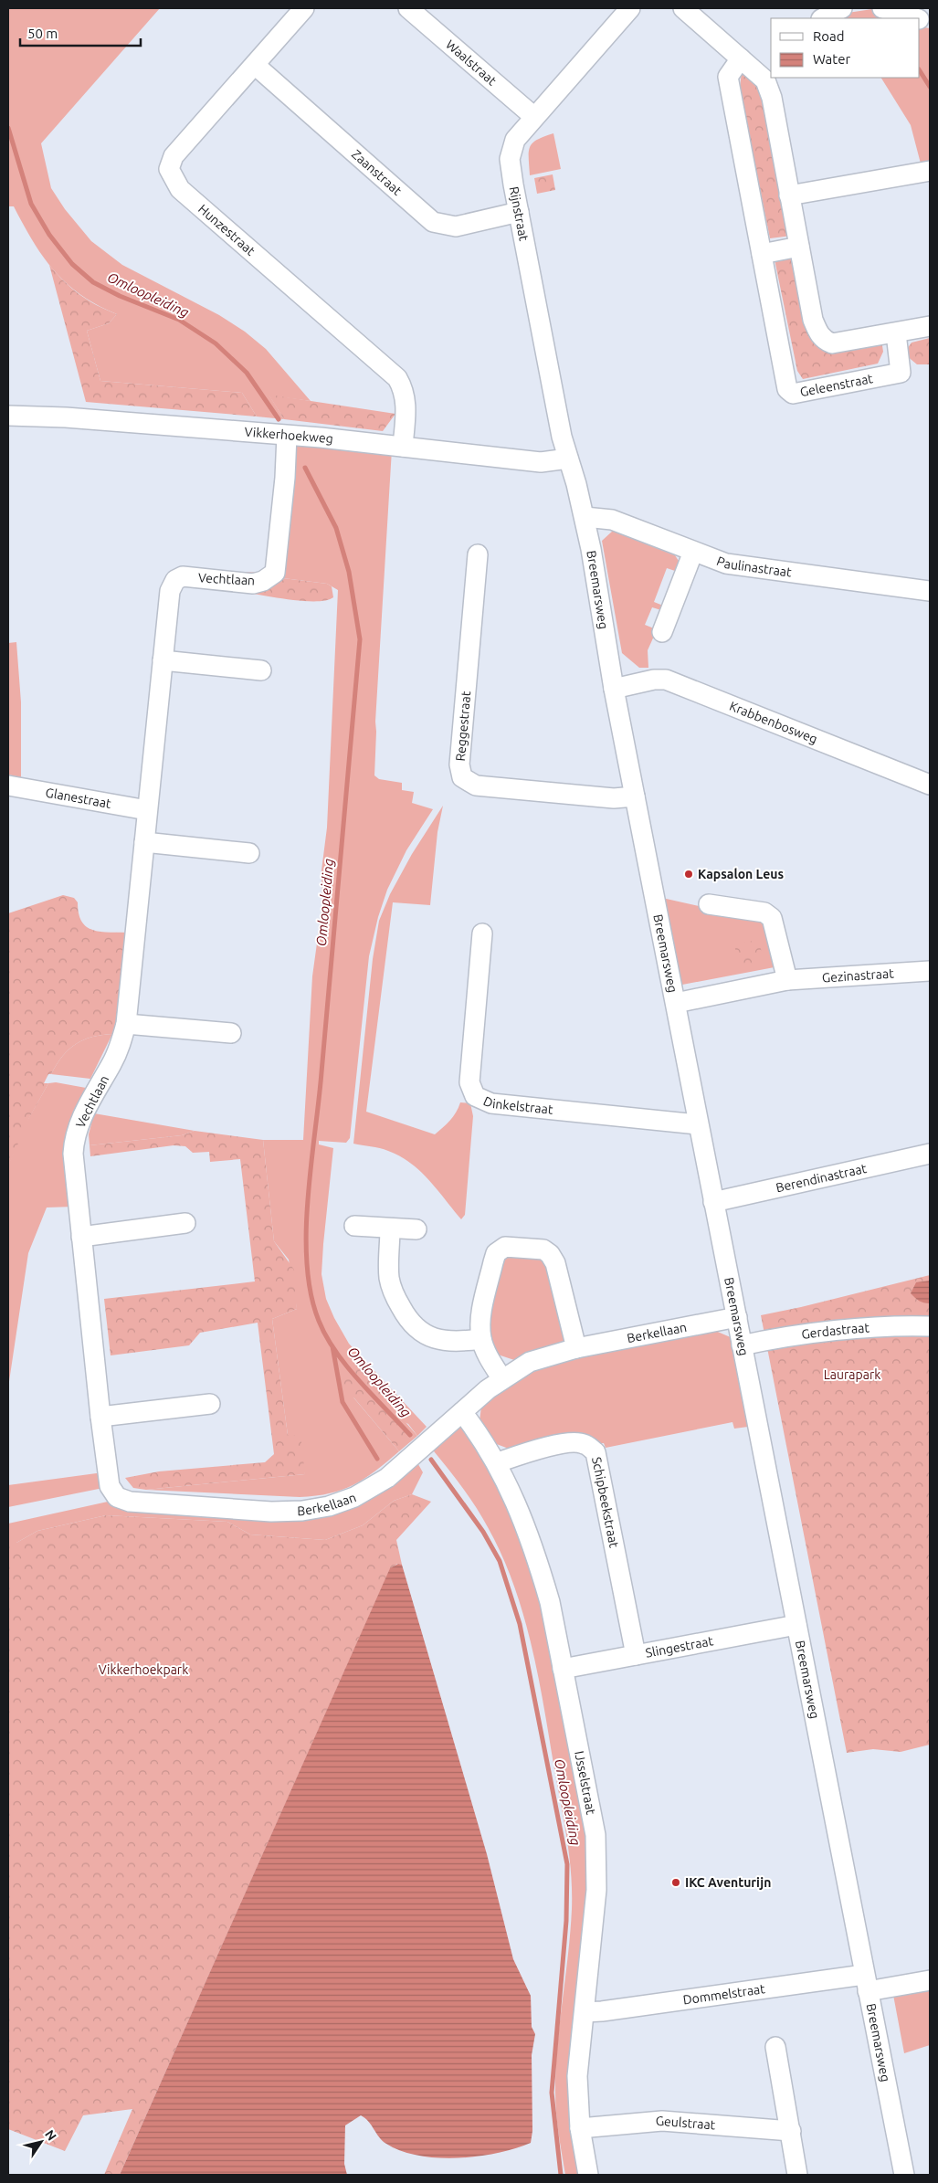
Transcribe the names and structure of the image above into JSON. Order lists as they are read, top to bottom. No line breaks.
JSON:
{"streets":{"street":["Waalstraat","Zaanstraat","Rijnstraat","Hunzestraat","Geleenstraat","Vikkerhoekweg","Paulinastraat","Vechtlaan","Breemarsweg","Krabbenbosweg","Reggestraat","Glanestraat","Gezinastraat","Dinkelstraat","Berendinastraat","Gerdastraat","Berkellaan","Schipbeekstraat","Slingestraat","IJsselstraat","Dommelstraat","Geulstraat"]},"crossings":[["Waalstraat","Rijnstraat"],["Zaanstraat","Rijnstraat"],["Zaanstraat","Hunzestraat"],["Rijnstraat","Vikkerhoekweg"],["Rijnstraat","Breemarsweg"],["Hunzestraat","Vikkerhoekweg"],["Vikkerhoekweg","Vechtlaan"],["Vikkerhoekweg","Breemarsweg"],["Paulinastraat","Breemarsweg"],["Vechtlaan","Glanestraat"],["Vechtlaan","Berkellaan"],["Breemarsweg","Krabbenbosweg"],["Breemarsweg","Reggestraat"],["Breemarsweg","Gezinastraat"],["Breemarsweg","Dinkelstraat"],["Breemarsweg","Berendinastraat"],["Breemarsweg","Gerdastraat"],["Breemarsweg","Berkellaan"],["Breemarsweg","Slingestraat"],["Breemarsweg","Dommelstraat"],["Berkellaan","IJsselstraat"],["Schipbeekstraat","Slingestraat"],["Schipbeekstraat","IJsselstraat"],["Slingestraat","IJsselstraat"],["IJsselstraat","Dommelstraat"],["IJsselstraat","Geulstraat"]],"water":["Omloopleiding"],"parks":["Laurapark","Vikkerhoekpark"],"places":["Kapsalon Leus","IKC Aventurijn"],"legend":["Road","Water"],"scale_bar":"50 m","north":"top right"}
